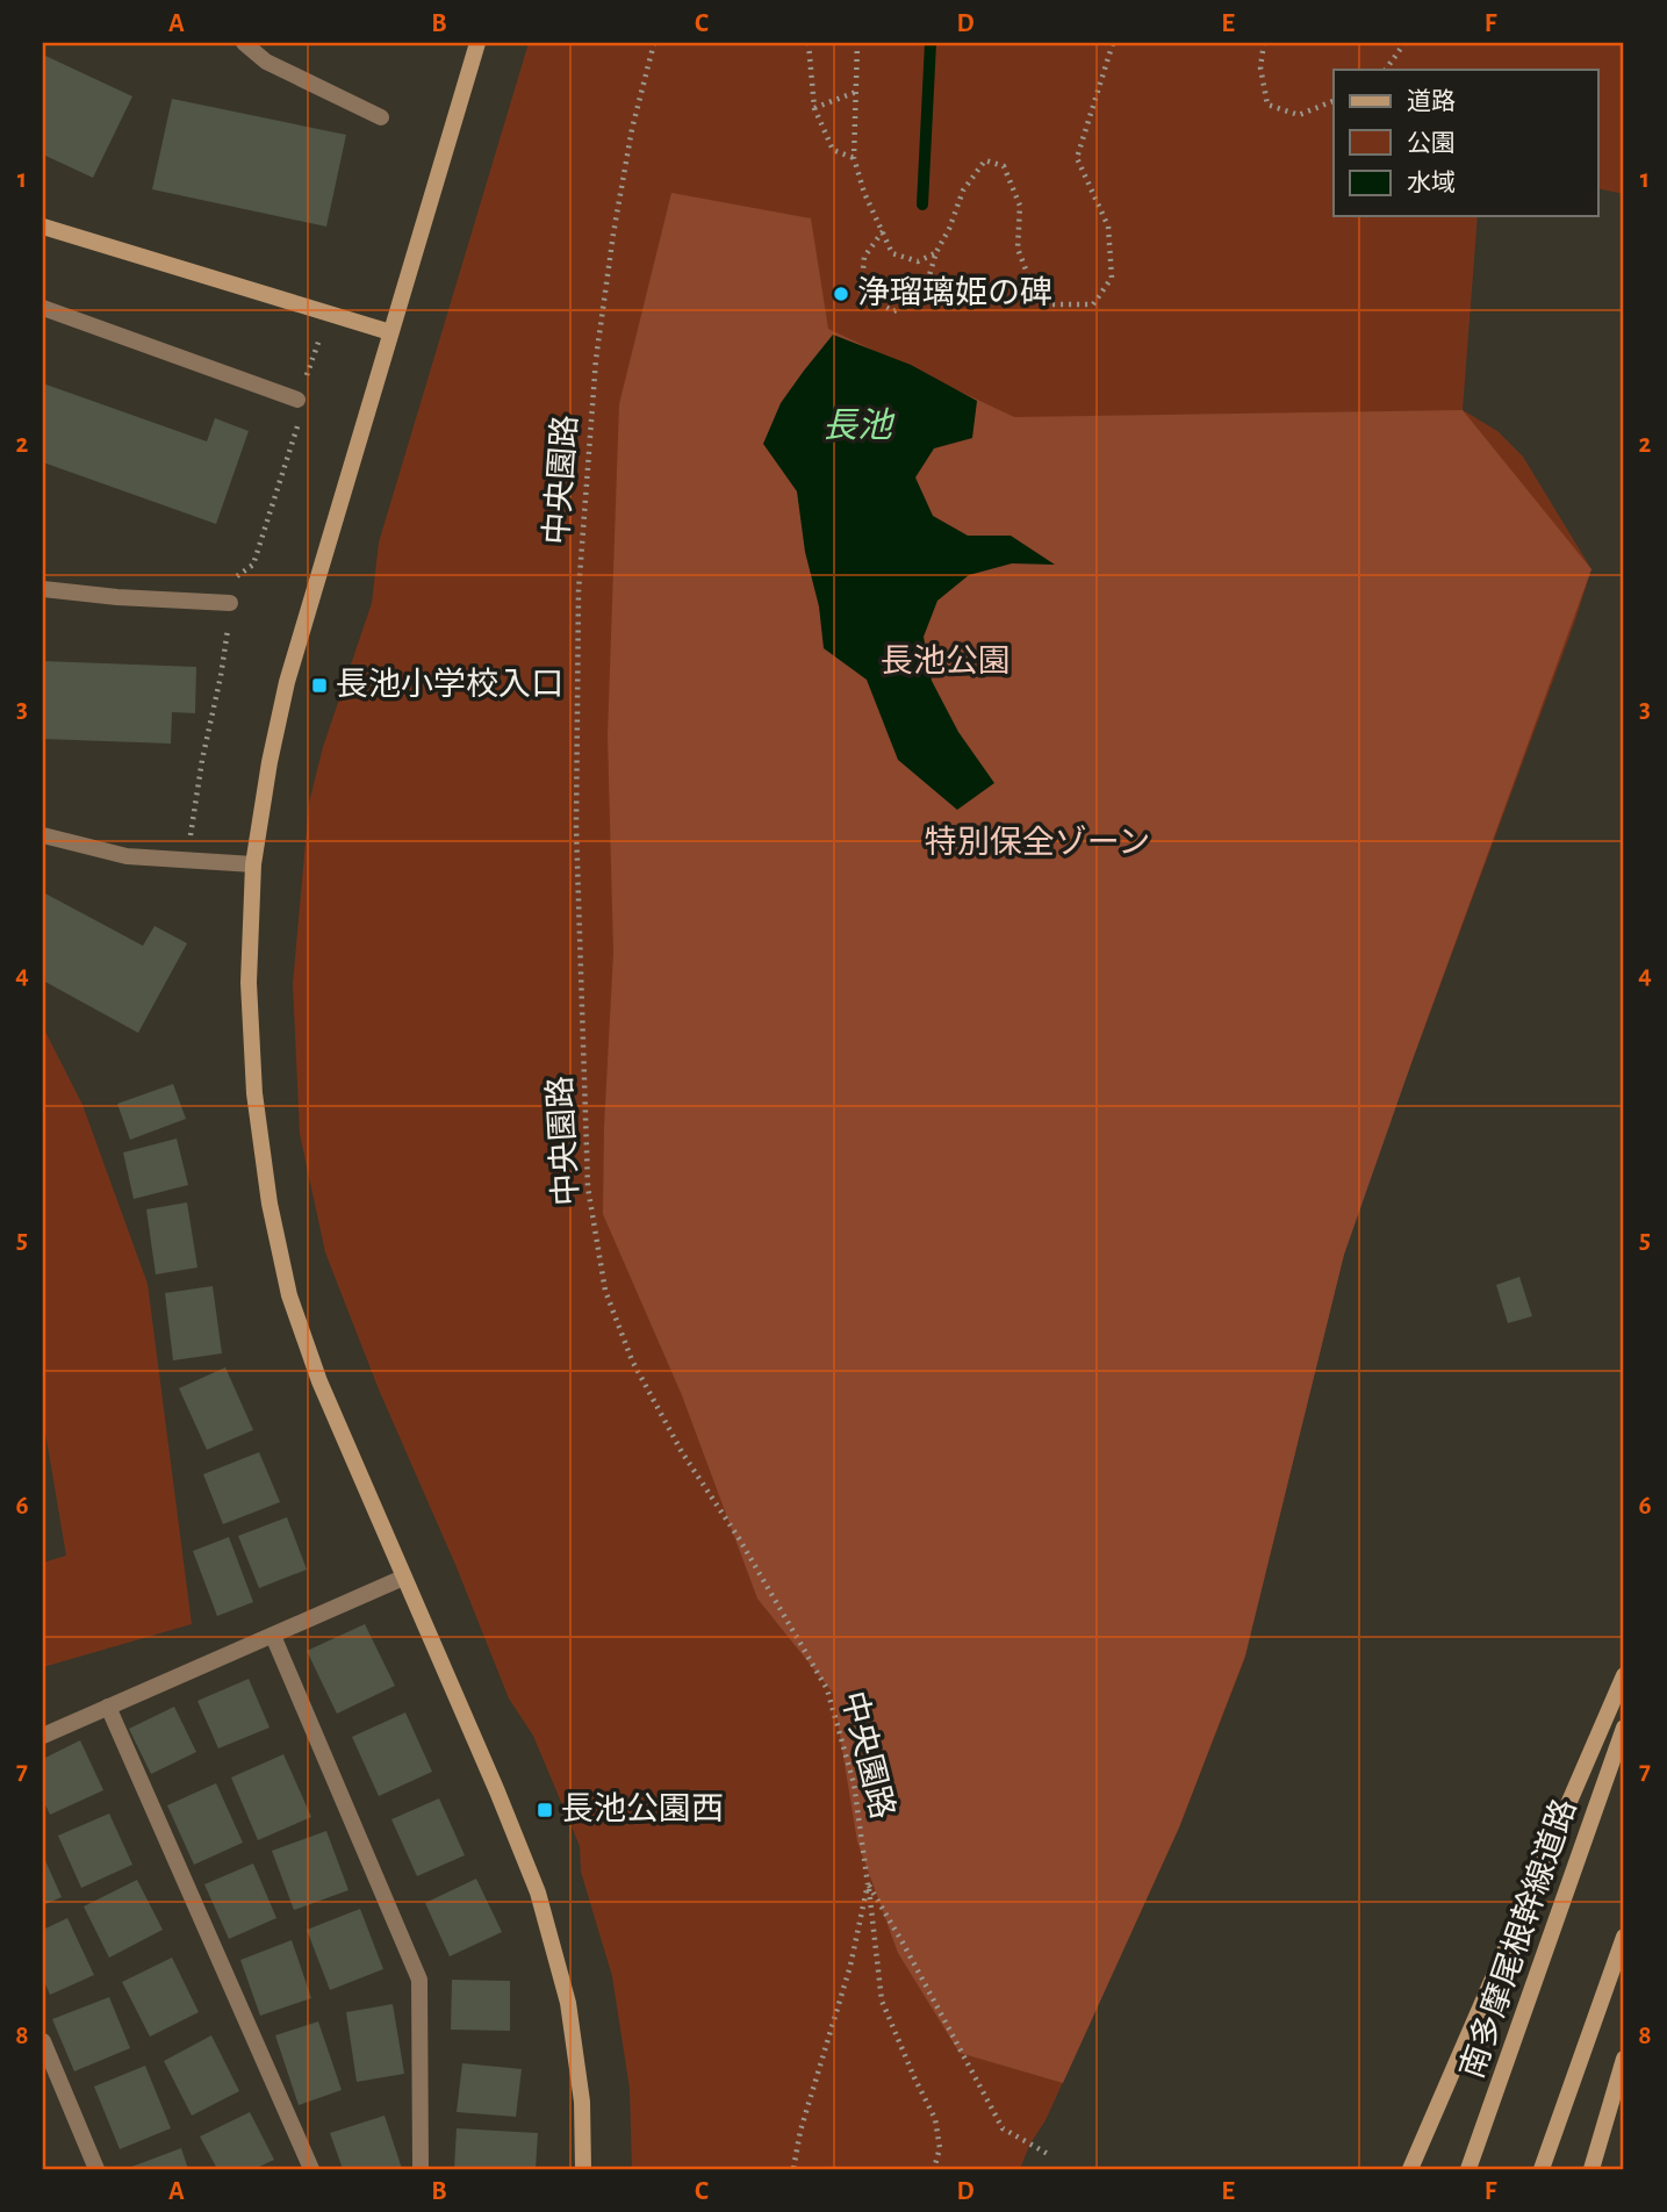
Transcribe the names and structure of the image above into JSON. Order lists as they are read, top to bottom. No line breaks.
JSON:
{"streets":{"street":["南多摩尾根幹線道路"],"path":["中央園路"]},"water":["長池"],"parks":["長池公園","特別保全ゾーン"],"places":{"other":["浄瑠璃姫の碑"],"transit":["長池小学校入口","長池公園西"]},"legend":["道路","公園","水域"],"grid":{"columns":["A","B","C","D","E","F"],"rows":["1","2","3","4","5","6","7","8"]}}
